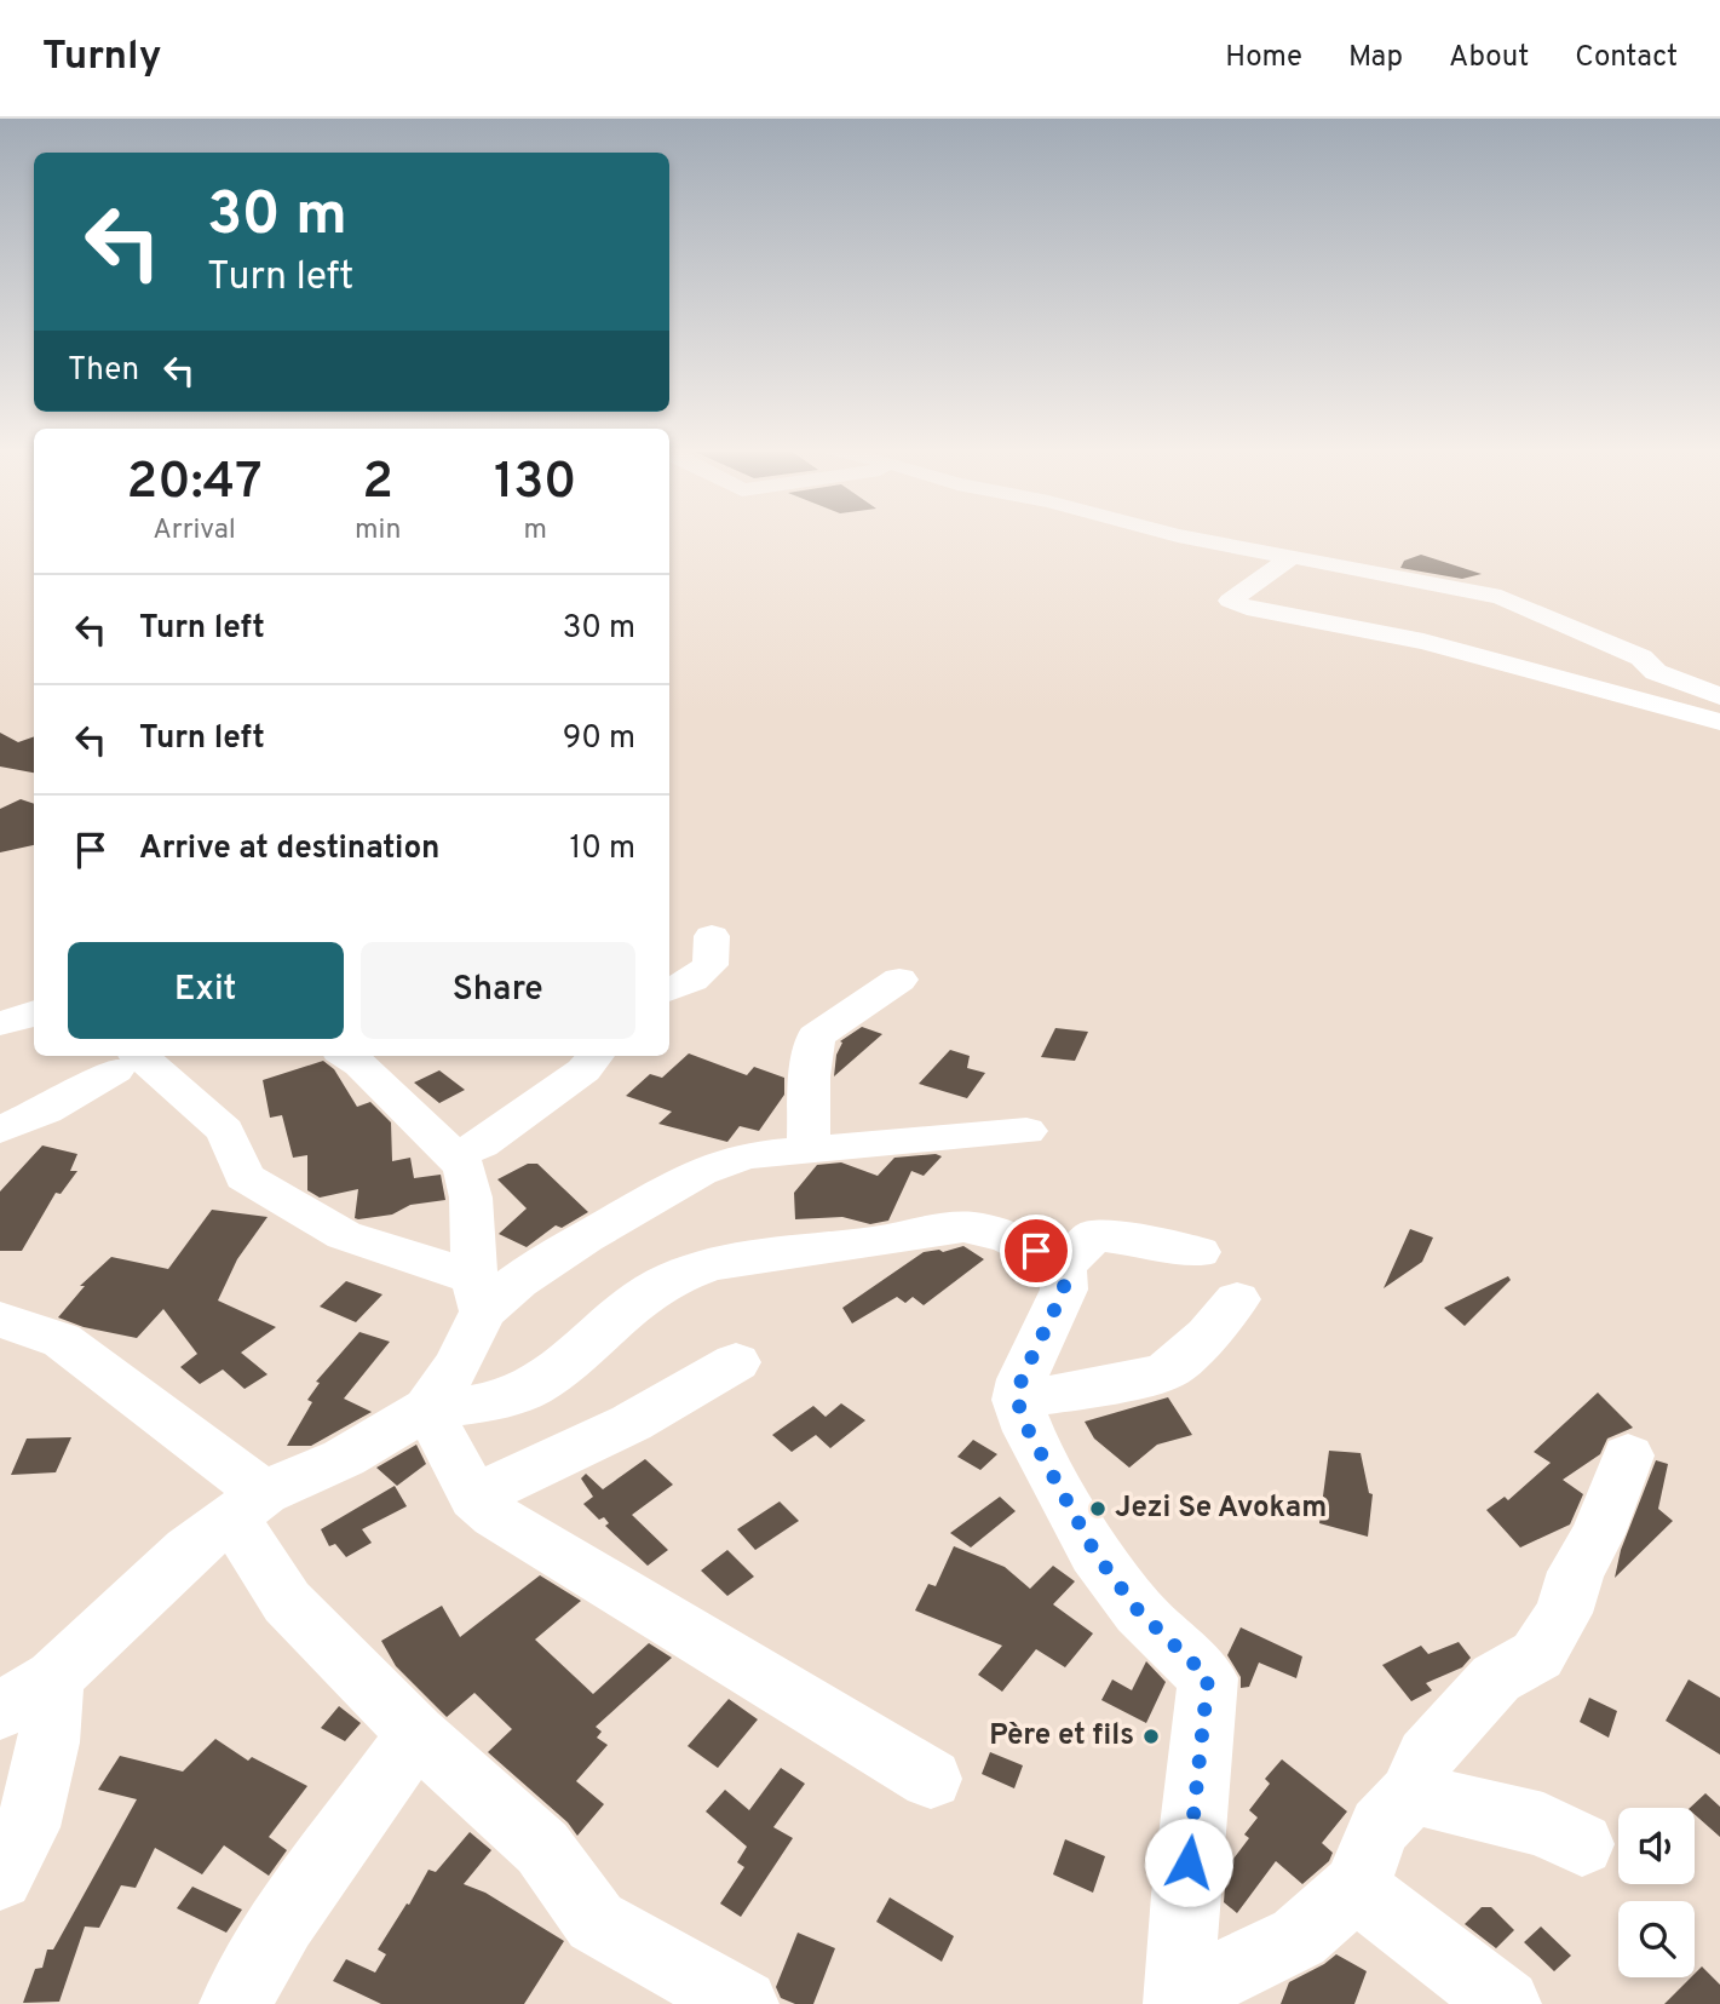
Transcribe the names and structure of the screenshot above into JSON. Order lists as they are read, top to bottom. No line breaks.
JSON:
{"places":["Jezi Se Avokam","Père et fils"],"page":{"header":"Turnly","nav":["Home","Map","About","Contact"],"turn":["30 m","Turn left"],"then":"Then","eta":["20:47","Arrival","2","min","130","m"],"list":[{"name":"Turn left","value":"30 m"},{"name":"Turn left","value":"90 m"},{"name":"Arrive at destination","value":"10 m"}],"buttons":["Exit","Share"]}}
